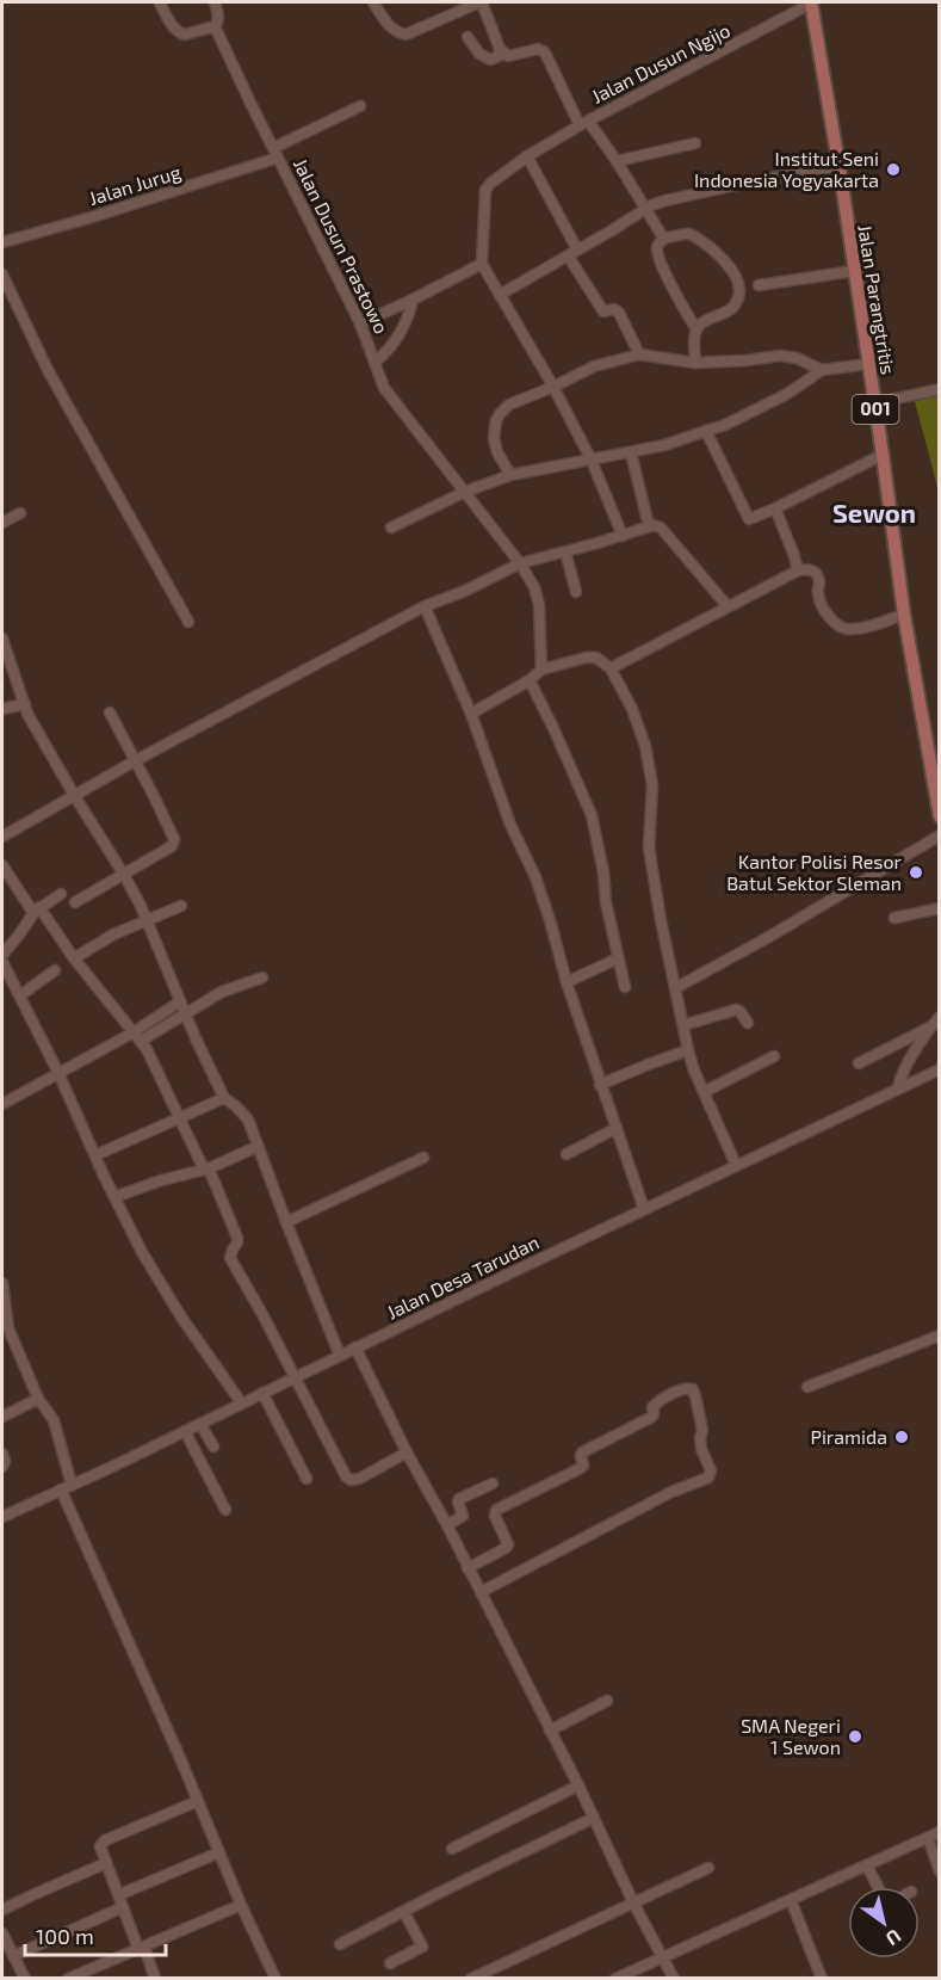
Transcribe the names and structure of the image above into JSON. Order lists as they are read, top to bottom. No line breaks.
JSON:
{"streets":{"main road":["Jalan Parangtritis","001"],"street":["Jalan Dusun Ngijo","Jalan Jurug","Jalan Dusun Prastowo","Jalan Desa Tarudan"]},"crossings":[["Jalan Dusun Ngijo","Jalan Parangtritis"],["Jalan Jurug","Jalan Dusun Prastowo"]],"districts":["Sewon"],"places":["Institut Seni Indonesia Yogyakarta","Kantor Polisi Resor Batul Sektor Sleman","Piramida","SMA Negeri 1 Sewon"],"scale_bar":"100 m","north":"bottom right"}
